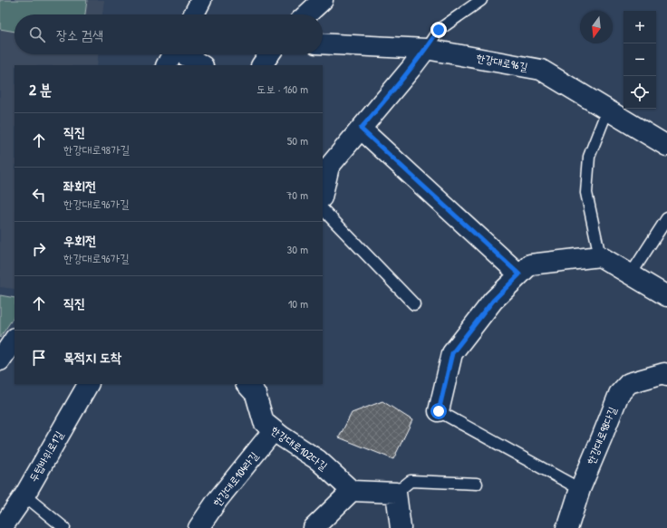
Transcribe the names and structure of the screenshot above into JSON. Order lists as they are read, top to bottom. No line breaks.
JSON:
{"streets":{"street":["한강대로96길","한강대로98다길","한강대로102다길","두텁바위로1길","한강대로104라길"]},"crossings":[["한강대로102다길","한강대로104라길"]],"north":"bottom","page":{"map_buttons":["+","−"],"search":"장소 검색","heading":["2 분","도보 · 160 m"],"list":[["직진","한강대로98가길","50 m"],["좌회전","한강대로96가길","70 m"],["우회전","한강대로96가길","30 m"],["직진","10 m"],"목적지 도착"]}}
